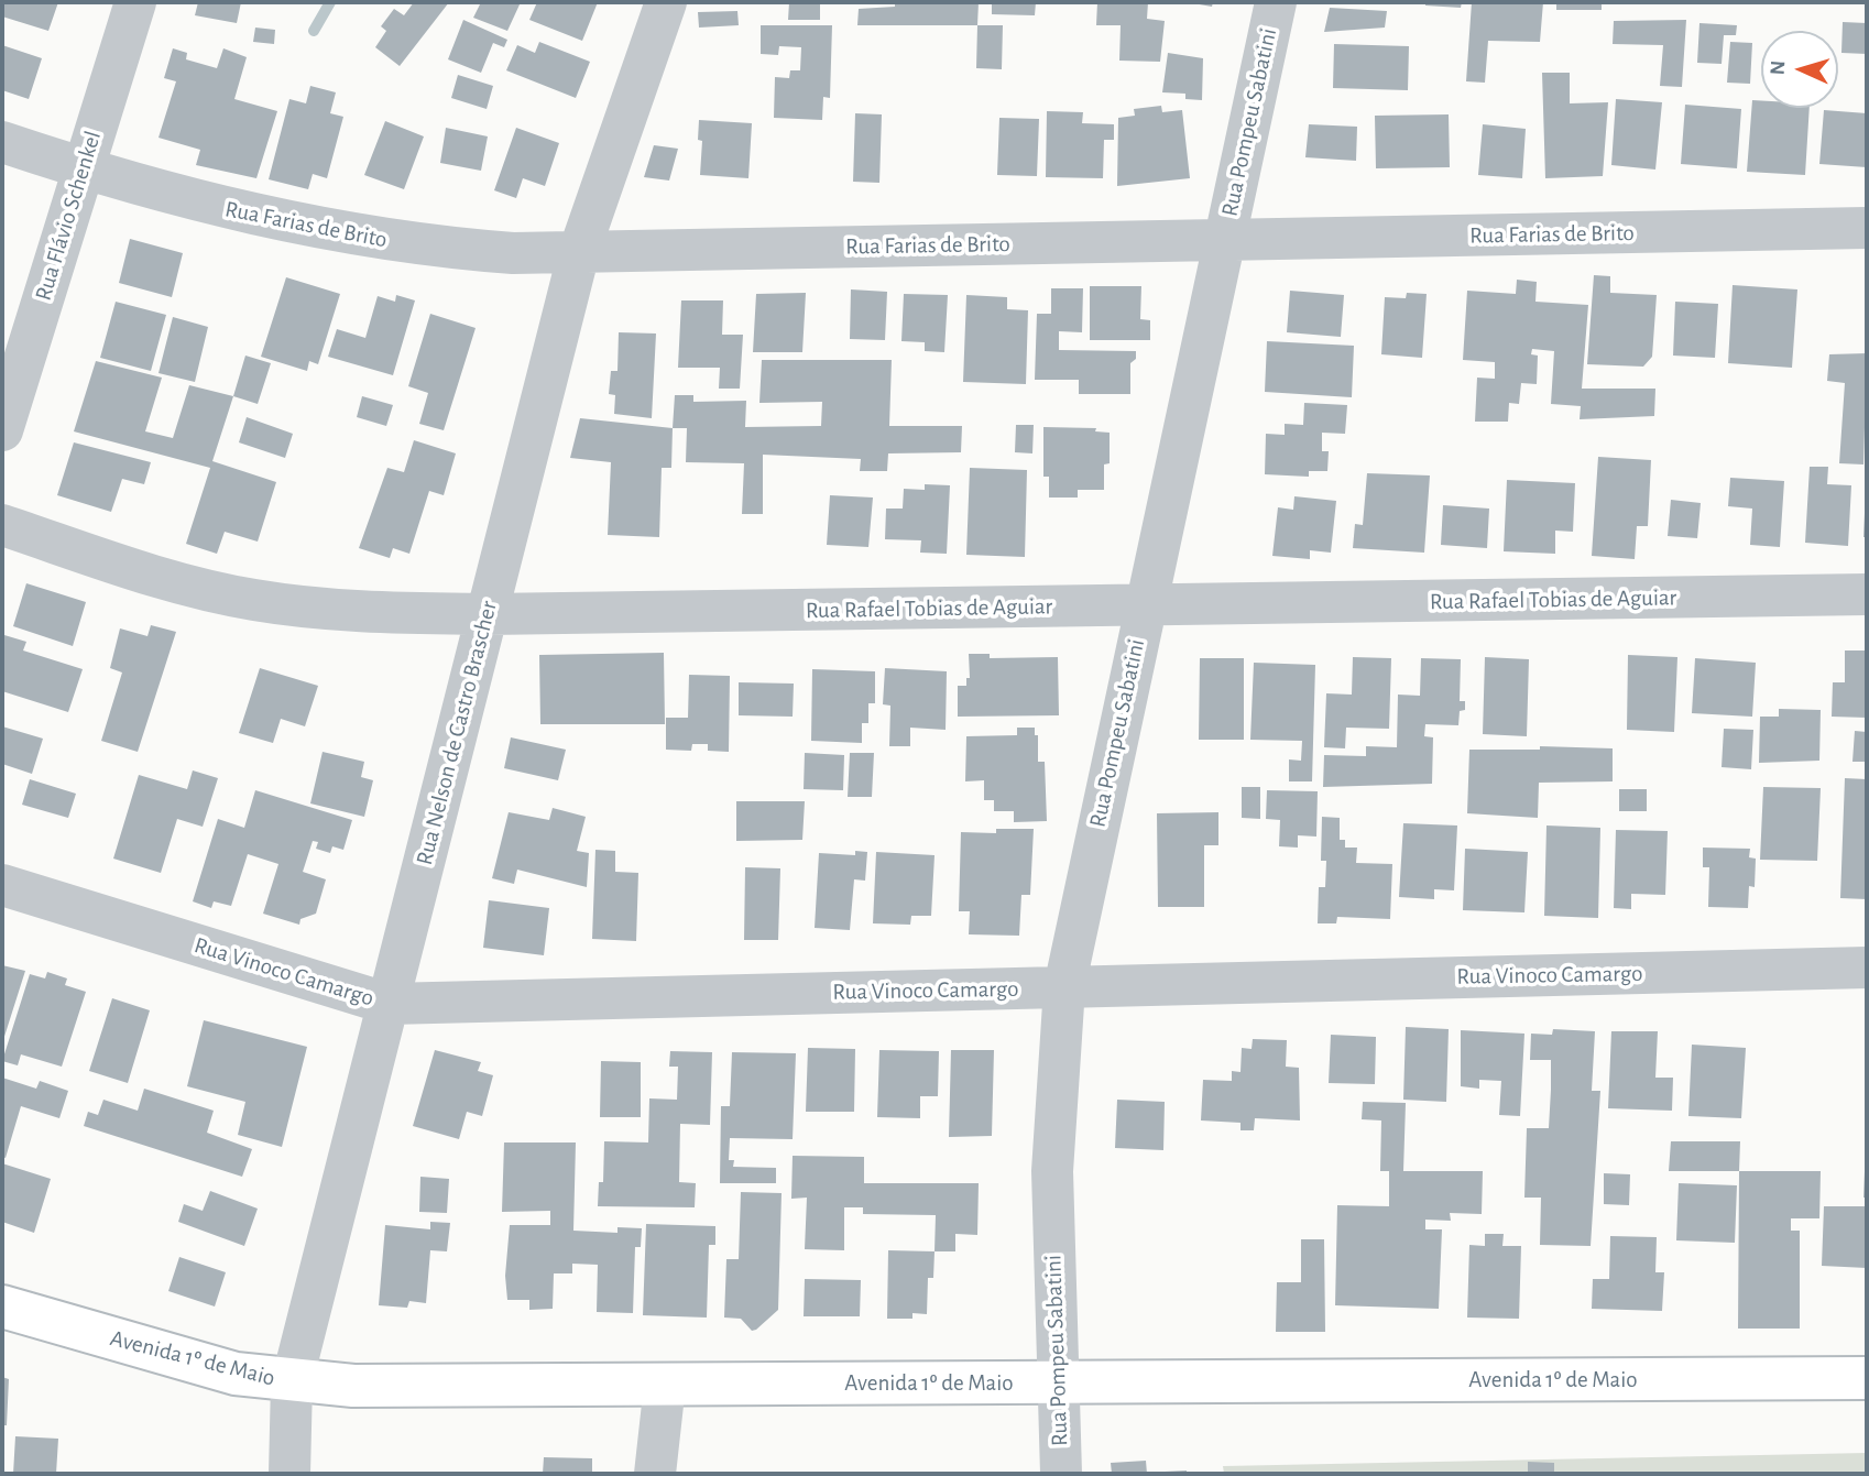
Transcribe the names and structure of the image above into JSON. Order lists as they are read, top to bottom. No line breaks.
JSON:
{"streets":{"street":["Rua Pompeu Sabatini","Rua Flávio Schenkel","Rua Farias de Brito","Rua Rafael Tobias de Aguiar","Rua Nelson de Castro Brascher","Rua Vinoco Camargo","Avenida 1º de Maio"]},"crossings":[["Rua Pompeu Sabatini","Rua Farias de Brito"],["Rua Pompeu Sabatini","Rua Rafael Tobias de Aguiar"],["Rua Pompeu Sabatini","Rua Vinoco Camargo"],["Rua Pompeu Sabatini","Avenida 1º de Maio"],["Rua Flávio Schenkel","Rua Farias de Brito"],["Rua Farias de Brito","Rua Nelson de Castro Brascher"],["Rua Rafael Tobias de Aguiar","Rua Nelson de Castro Brascher"],["Rua Nelson de Castro Brascher","Rua Vinoco Camargo"],["Rua Nelson de Castro Brascher","Avenida 1º de Maio"]],"north":"left"}
